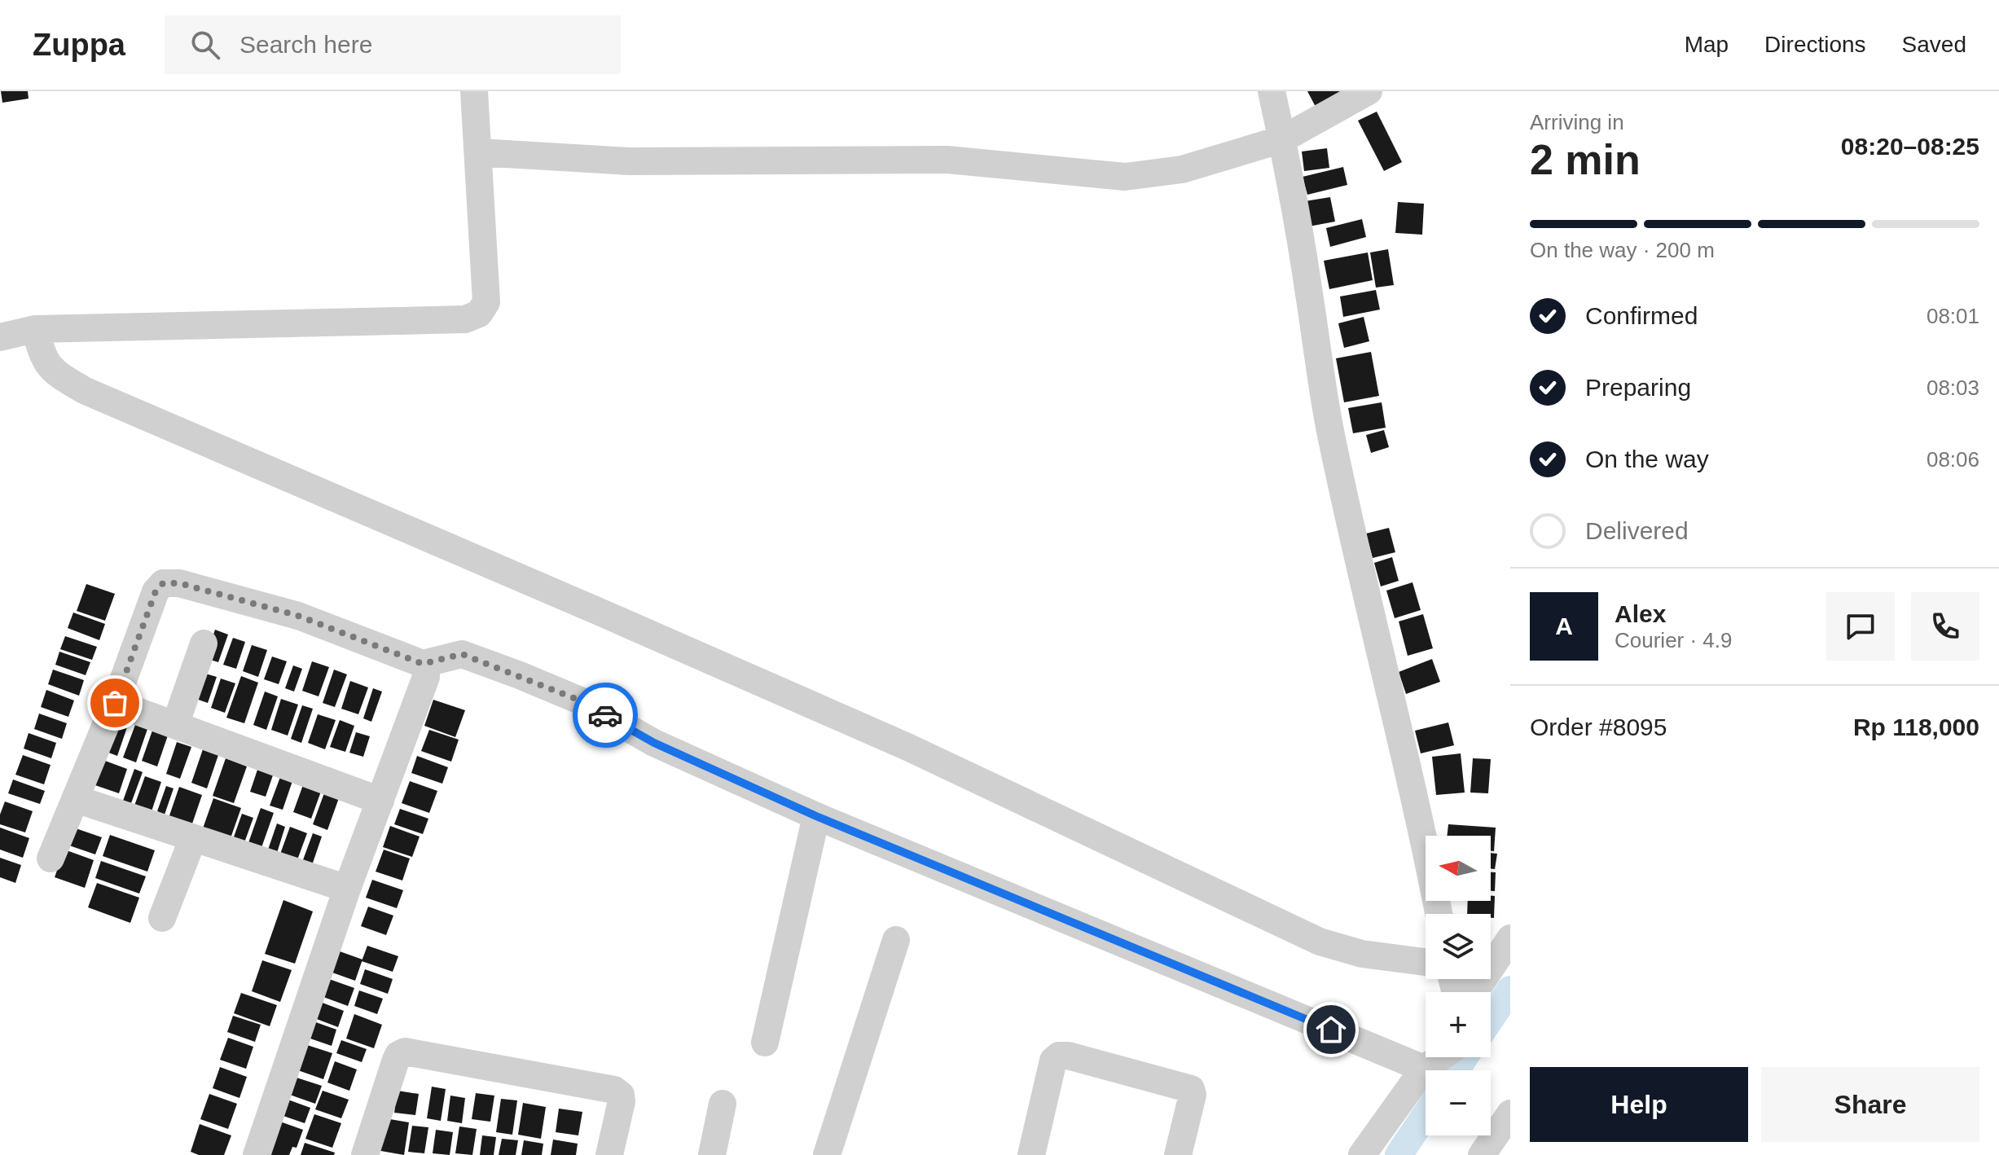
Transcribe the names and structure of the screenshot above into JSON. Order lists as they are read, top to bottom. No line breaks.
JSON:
{"north":"left","page":{"header":"Zuppa","search":"Search here","nav":["Map","Directions","Saved"],"heading":["2 min","Arriving in","08:20–08:25"],"panel":["Alex","Courier · 4.9","Order #8095","Rp 118,000"],"bar":"On the way · 200 m","list":[["Confirmed","08:01"],["Preparing","08:03"],["On the way","08:06"],"Delivered"],"round":"A","map_buttons":["+","−"],"buttons":["Help","Share"]}}
